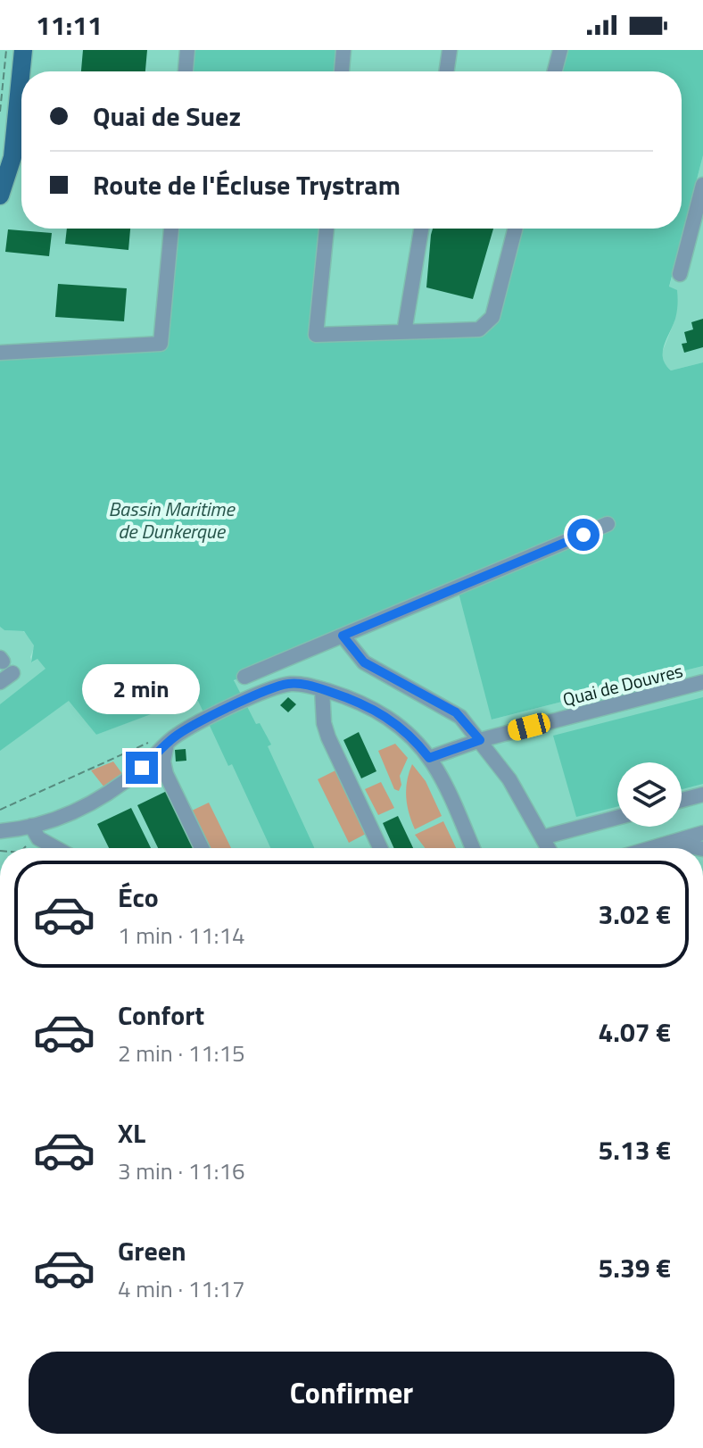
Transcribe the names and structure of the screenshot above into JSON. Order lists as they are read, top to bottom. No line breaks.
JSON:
{"streets":{"street":["Quai de Douvres"]},"water":["Bassin Maritime de Dunkerque"],"page":{"status":"11:11","banner":["Quai de Suez","Route de l'Écluse Trystram"],"bubble":"2 min","list":[{"name":"Éco","note":"1 min · 11:14","value":"3.02 €"},{"name":"Confort","note":"2 min · 11:15","value":"4.07 €"},{"name":"XL","note":"3 min · 11:16","value":"5.13 €"},{"name":"Green","note":"4 min · 11:17","value":"5.39 €"}],"buttons":"Confirmer"}}
